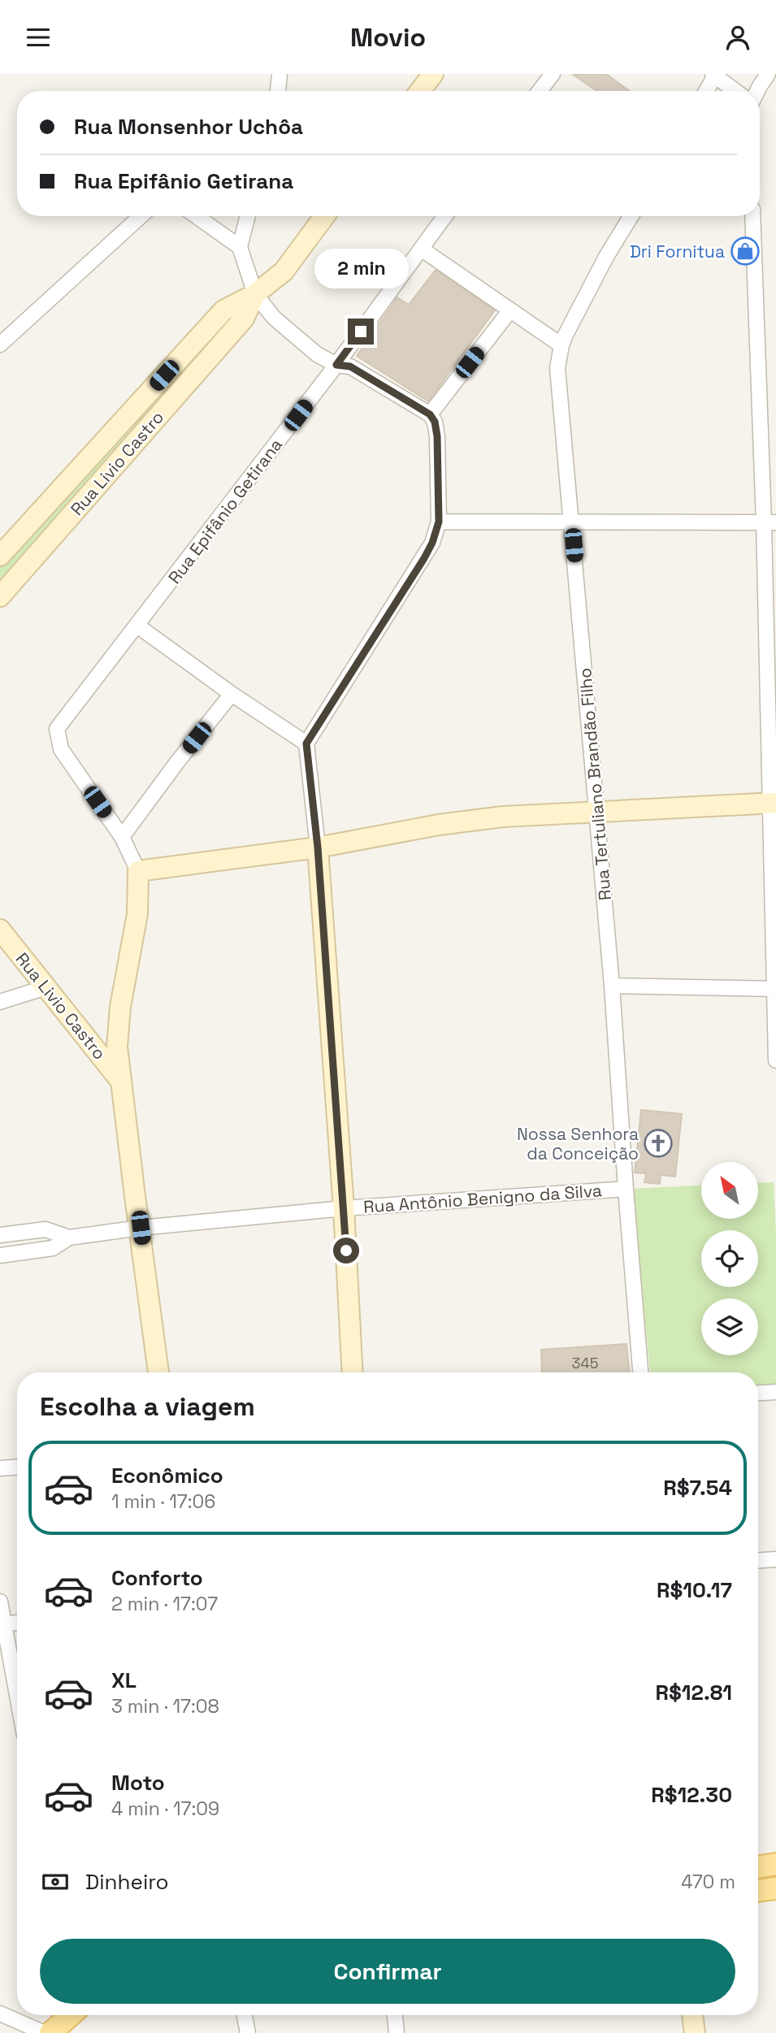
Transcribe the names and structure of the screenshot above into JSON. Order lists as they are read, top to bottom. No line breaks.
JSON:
{"streets":{"street":["Rua Livio Castro","Rua Epifânio Getirana","Rua Tertuliano Brandão Filho","Rua Antônio Benigno da Silva"]},"crossings":[["Rua Tertuliano Brandão Filho","Rua Antônio Benigno da Silva"]],"places":{"shop":["Dri Fornitua"],"church":["Nossa Senhora da Conceição"]},"house_numbers":["345"],"north":"top left","page":{"header":"Movio","banner":["Rua Monsenhor Uchôa","Rua Epifânio Getirana"],"bubble":"2 min","heading":"Escolha a viagem","list":[{"name":"Econômico","note":"1 min · 17:06","value":"R$7.54"},{"name":"Conforto","note":"2 min · 17:07","value":"R$10.17"},{"name":"XL","note":"3 min · 17:08","value":"R$12.81"},{"name":"Moto","note":"4 min · 17:09","value":"R$12.30"}],"pay":["Dinheiro","470 m"],"buttons":"Confirmar"}}
